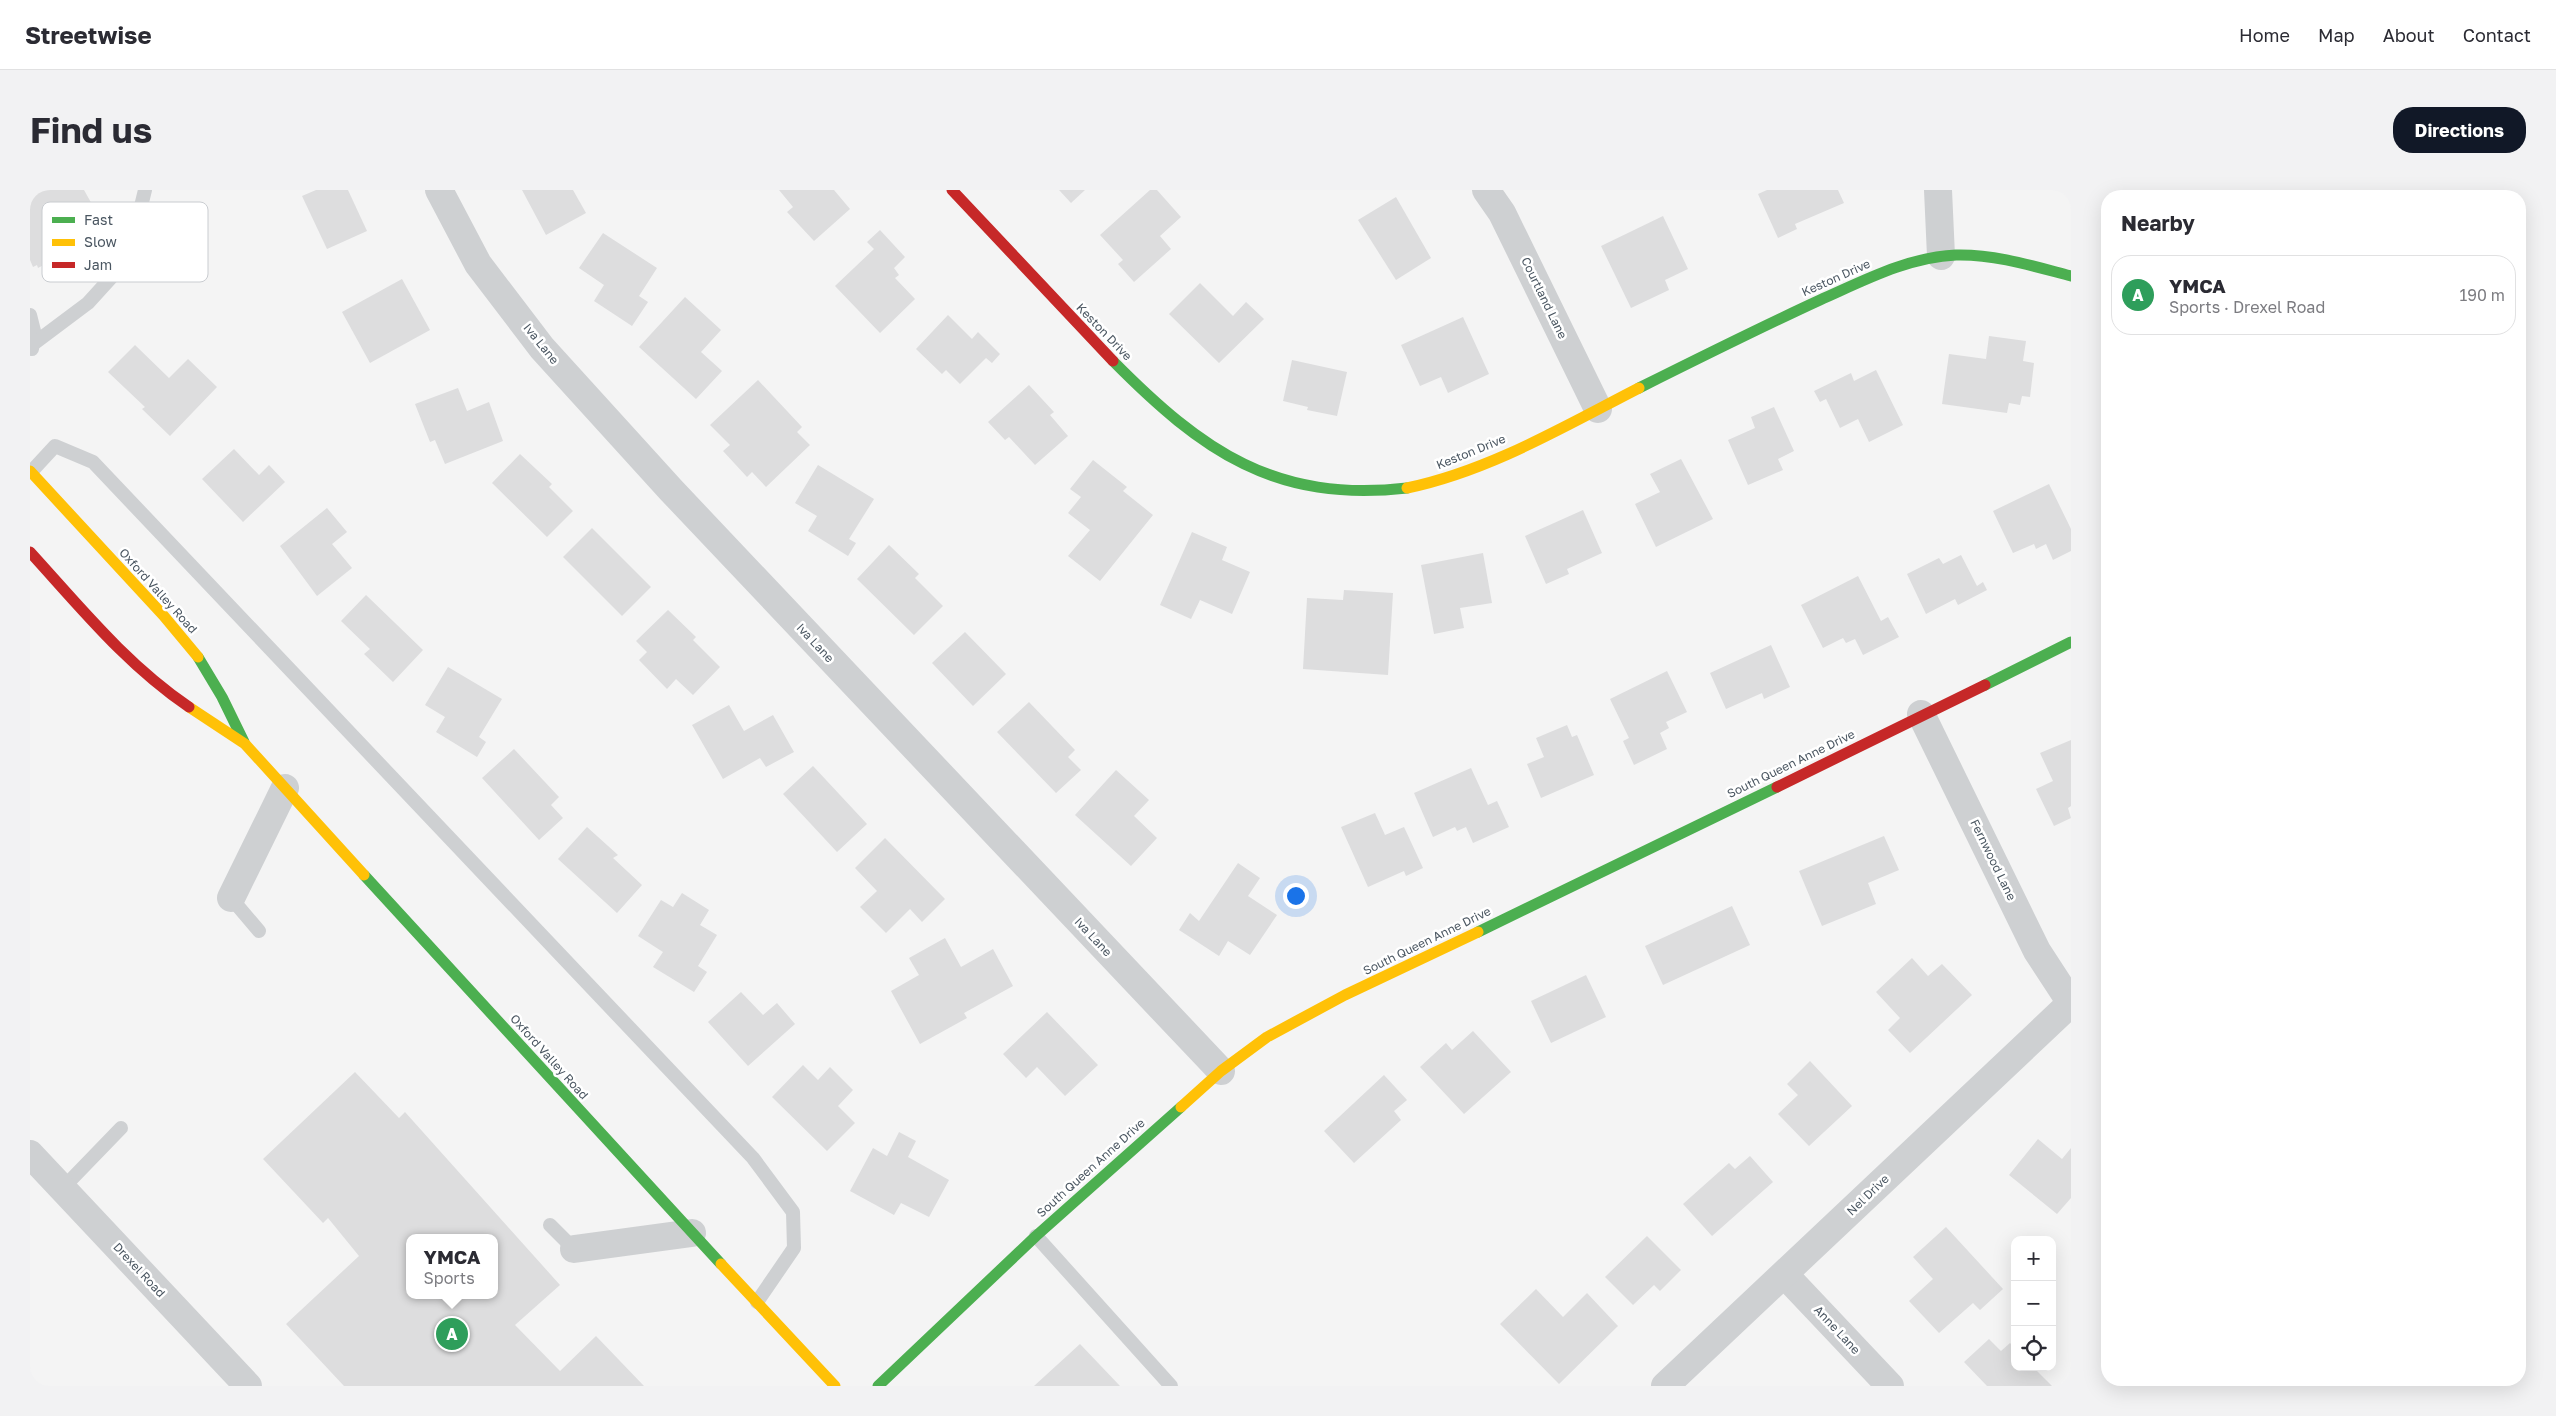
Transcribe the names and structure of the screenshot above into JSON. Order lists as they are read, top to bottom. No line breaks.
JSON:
{"streets":{"street":["Keston Drive","Courtland Lane","Iva Lane","Oxford Valley Road","South Queen Anne Drive","Fernwood Lane","Nel Drive","Drexel Road","Anne Lane"]},"crossings":[["Keston Drive","Courtland Lane"],["Iva Lane","South Queen Anne Drive"],["South Queen Anne Drive","Fernwood Lane"],["Fernwood Lane","Nel Drive"],["Nel Drive","Anne Lane"]],"legend":["Fast","Slow","Jam"],"page":{"header":"Streetwise","nav":["Home","Map","About","Contact"],"buttons":"Directions","title":"Find us","heading":"Nearby","list":[{"mark":"A","name":"YMCA","note":"Sports · Drexel Road","value":"190 m"}],"popup":["YMCA","Sports"],"map_buttons":["+","−"],"pins":"A"}}
